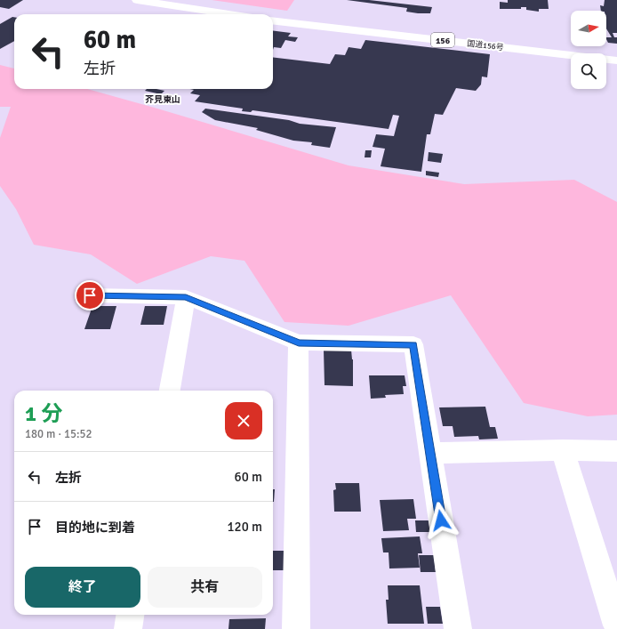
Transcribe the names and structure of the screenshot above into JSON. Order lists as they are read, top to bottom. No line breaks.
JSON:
{"streets":{"main road":["156","国道156号"]},"districts":["芥見東山"],"north":"right","page":{"turn":["60 m","左折"],"heading":["1 分","180 m · 15:52"],"list":[{"name":"左折","value":"60 m"},{"name":"目的地に到着","value":"120 m"}],"buttons":["終了","共有"]}}
